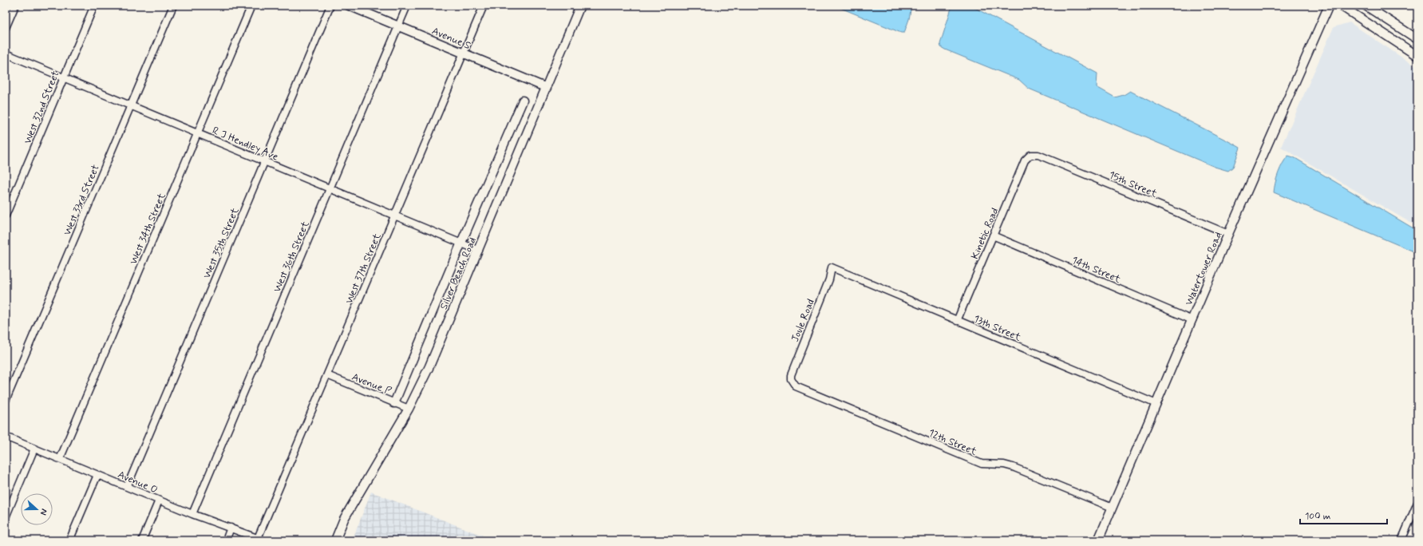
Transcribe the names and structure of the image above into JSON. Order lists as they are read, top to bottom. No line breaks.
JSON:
{"streets":{"street":["Avenue S","West 32nd Street","R J Hendley Ave","15th Street","West 33rd Street","West 34th Street","Kinetic Road","West 35th Street","West 36th Street","West 37th Street","Watertower Road","14th Street","Silver Beach Road","Joule Road","13th Street","Avenue P","12th Street","Avenue O"]},"crossings":[["Avenue S","West 36th Street"],["Avenue S","West 37th Street"],["Avenue S","Silver Beach Road"],["West 32nd Street","R J Hendley Ave"],["R J Hendley Ave","West 33rd Street"],["R J Hendley Ave","West 34th Street"],["R J Hendley Ave","West 35th Street"],["R J Hendley Ave","West 36th Street"],["R J Hendley Ave","West 37th Street"],["R J Hendley Ave","Silver Beach Road"],["15th Street","Kinetic Road"],["15th Street","Watertower Road"],["West 34th Street","Avenue O"],["Kinetic Road","14th Street"],["Kinetic Road","13th Street"],["West 35th Street","Avenue O"],["West 36th Street","Avenue O"],["West 37th Street","Avenue P"],["West 37th Street","Avenue O"],["Watertower Road","14th Street"],["Watertower Road","13th Street"],["Watertower Road","12th Street"],["Silver Beach Road","Avenue P"],["Joule Road","13th Street"],["Joule Road","12th Street"]],"scale_bar":"100 m","north":"right"}
